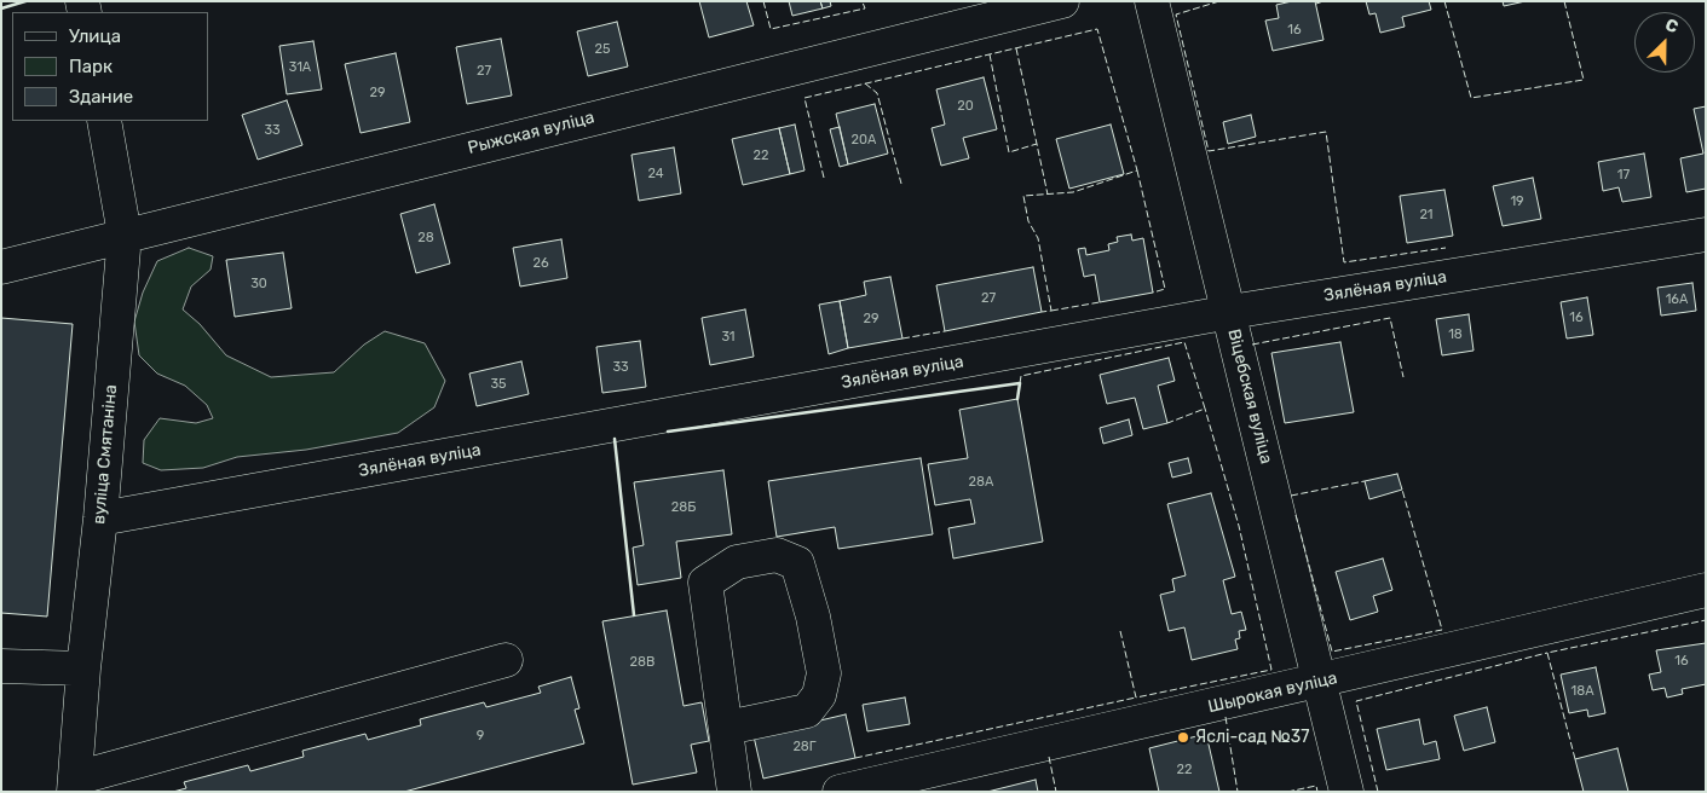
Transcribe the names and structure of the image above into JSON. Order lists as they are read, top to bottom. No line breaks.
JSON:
{"streets":{"street":["Рыжская вуліца","Зялёная вуліца","Віцебская вуліца","вуліца Смятаніна","Шырокая вуліца"]},"crossings":[["Рыжская вуліца","вуліца Смятаніна"],["Зялёная вуліца","Віцебская вуліца"],["Зялёная вуліца","вуліца Смятаніна"],["Віцебская вуліца","Шырокая вуліца"]],"places":["Яслі-сад №37"],"house_numbers":["16","25","31А","27","29","20","33","20А","22","24","17","19","21","28","26","30","27","16А","16","29","18","31","33","35","28А","28Б","16","28В","18А","9","28Г","22"],"legend":["Улица","Парк","Здание"],"north":"top right"}
